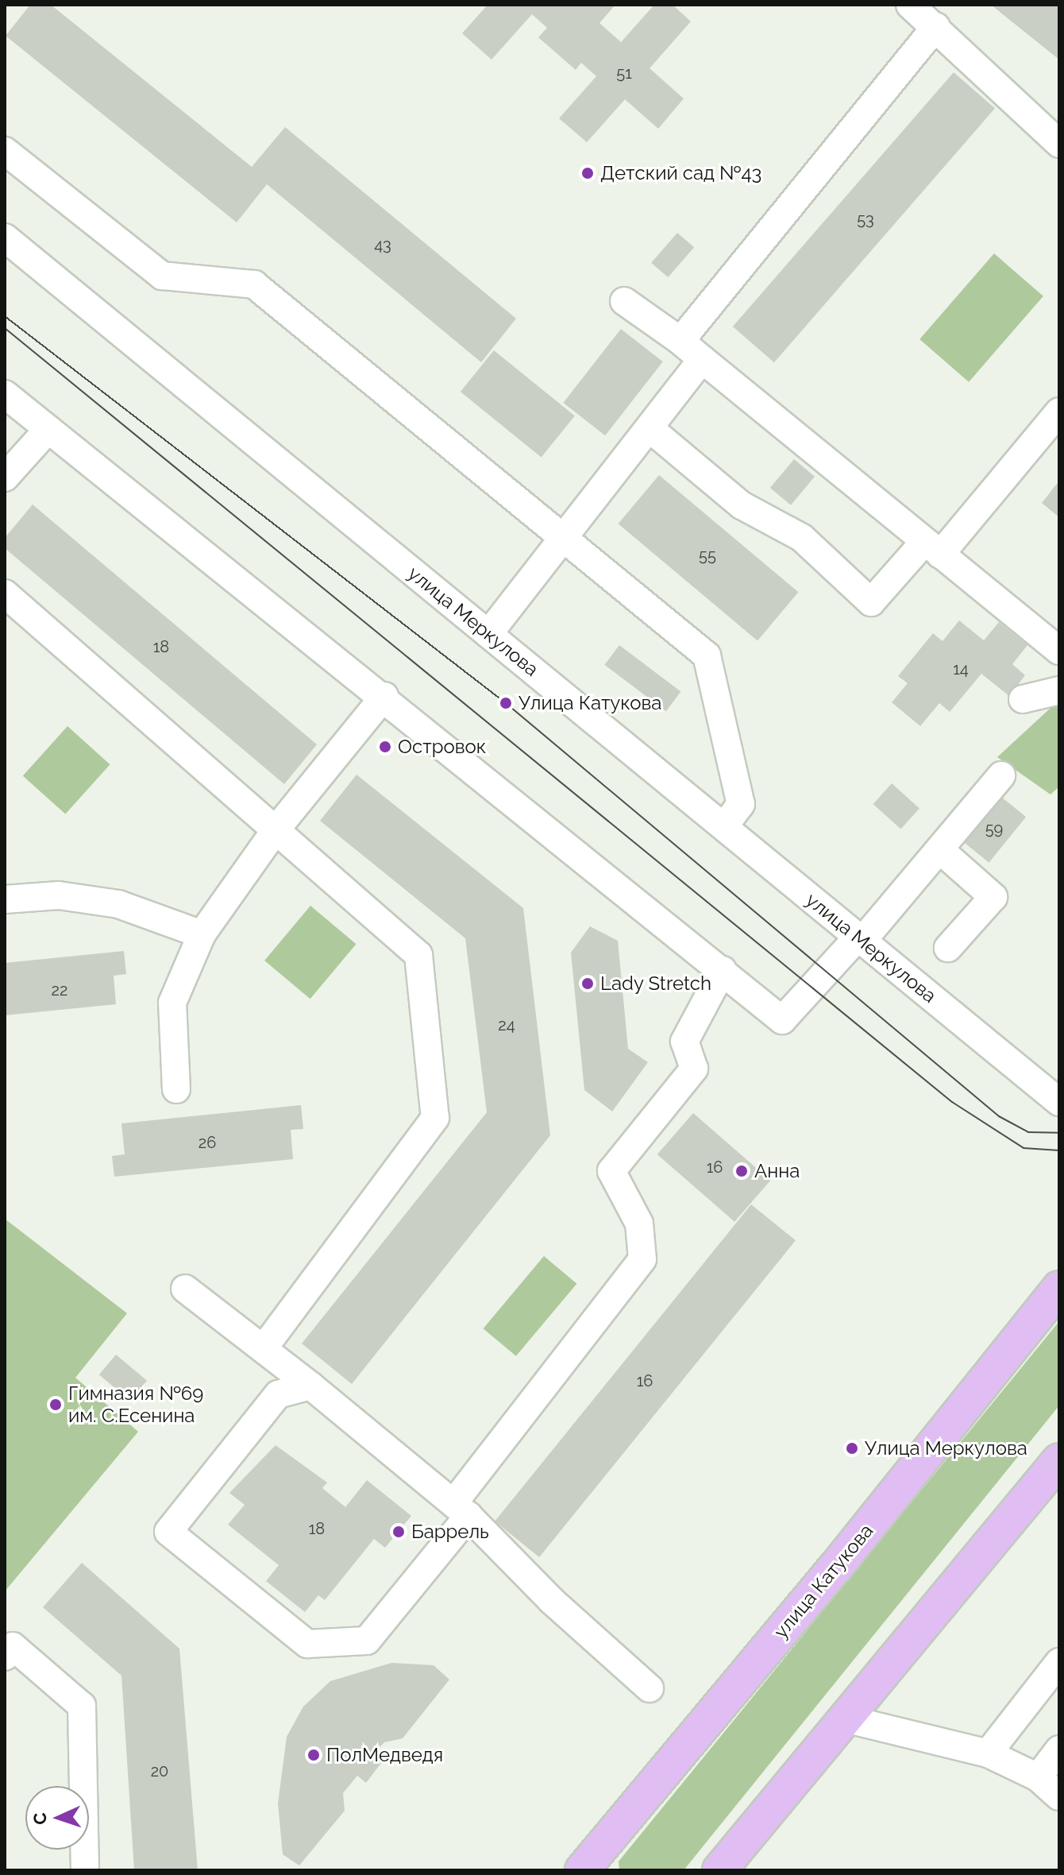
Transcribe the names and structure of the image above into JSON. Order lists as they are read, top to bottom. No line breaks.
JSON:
{"streets":{"main road":["улица Катукова"],"street":["улица Меркулова"]},"places":["Детский сад №43","Улица Катукова","Островок","Lady Stretch","Анна","Гимназия №69 им. С.Есенина","Улица Меркулова","Баррель","ПолМедведя"],"house_numbers":["51","53","43","55","18","14","59","22","24","26","16","16","18","20"],"north":"left"}
